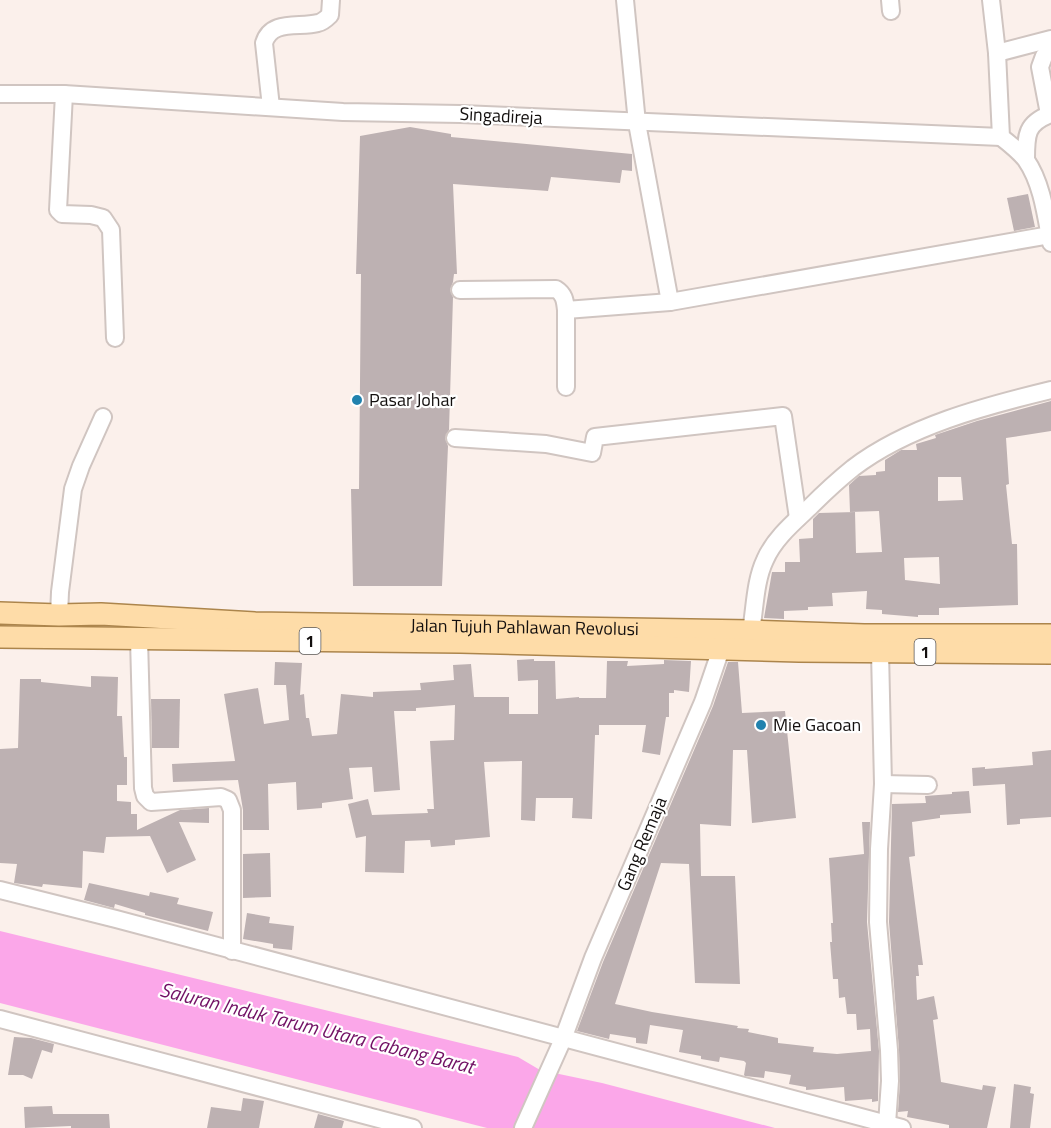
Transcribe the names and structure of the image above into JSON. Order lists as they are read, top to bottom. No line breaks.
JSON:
{"streets":{"main road":["Jalan Tujuh Pahlawan Revolusi","1"],"street":["Singadireja","Gang Remaja"]},"crossings":[["Jalan Tujuh Pahlawan Revolusi","Gang Remaja"]],"water":["Saluran Induk Tarum Utara Cabang Barat"],"places":["Pasar Johar","Mie Gacoan"]}
